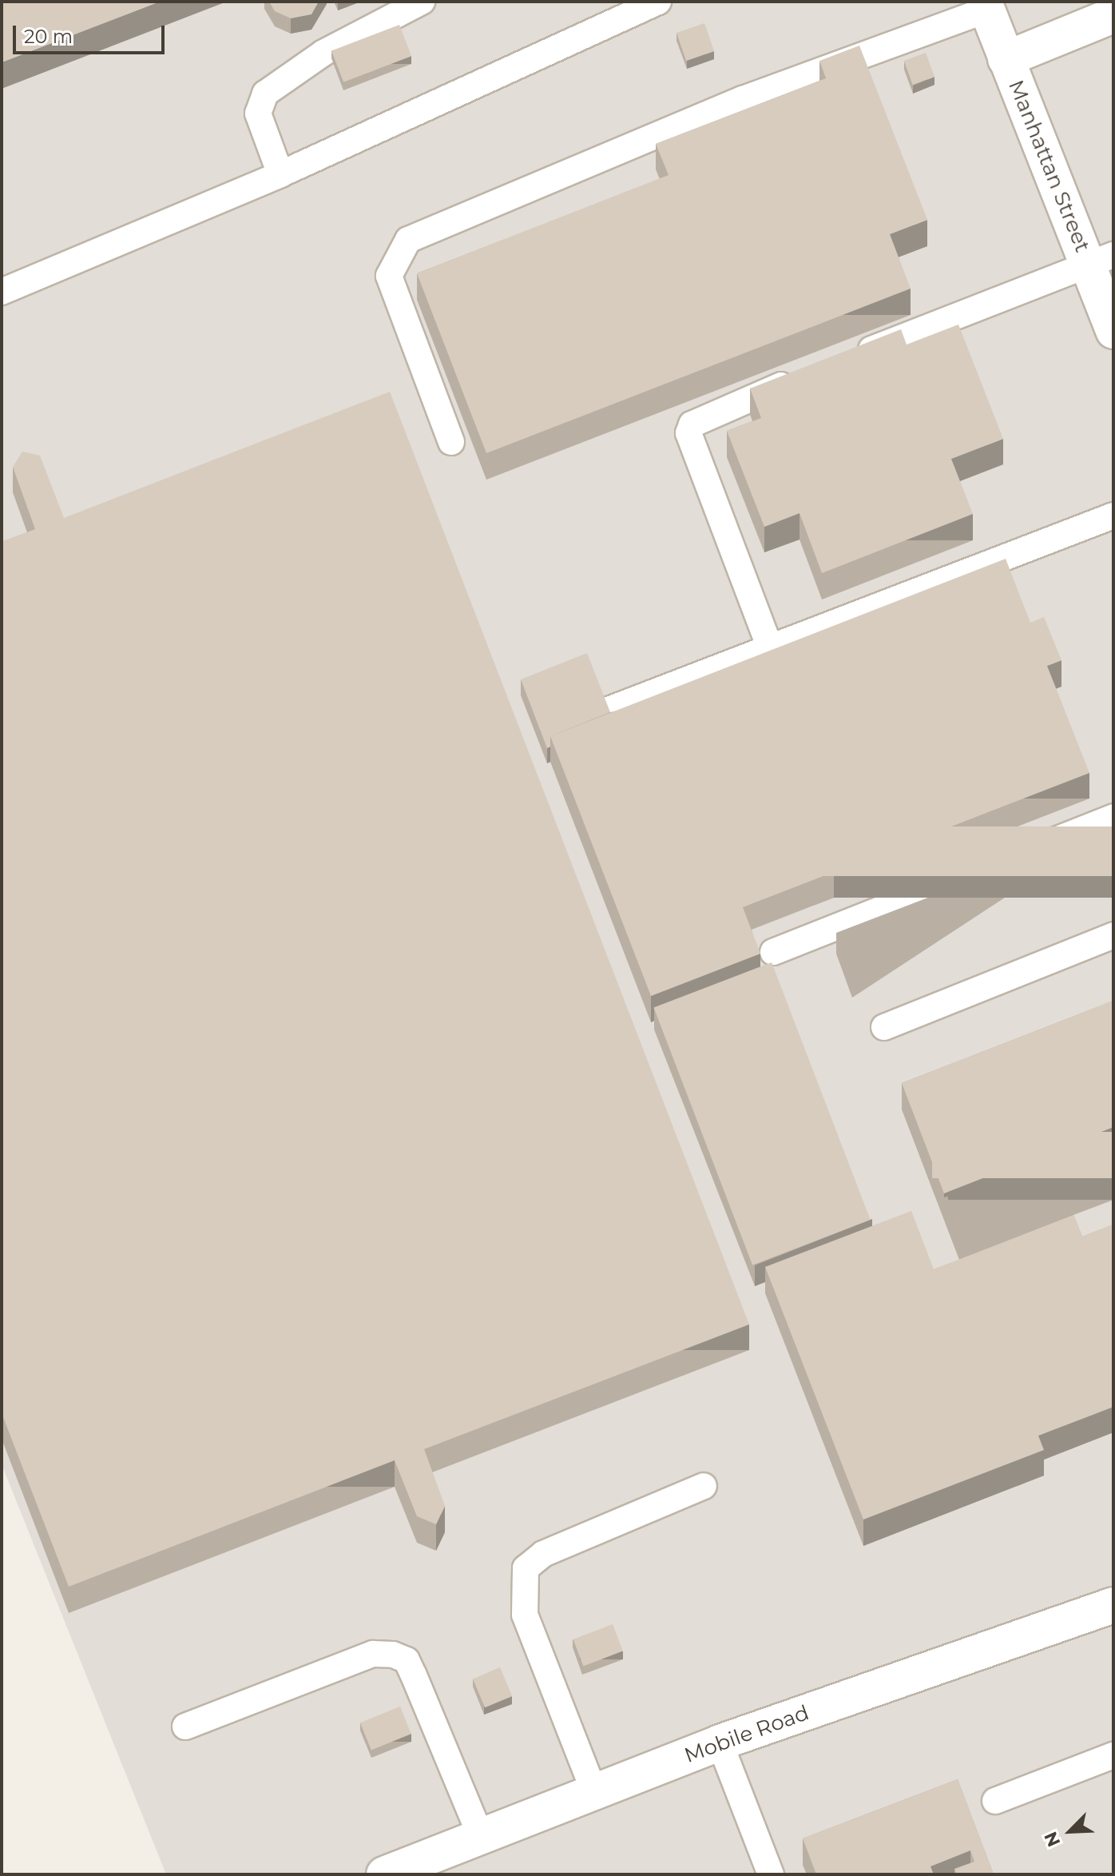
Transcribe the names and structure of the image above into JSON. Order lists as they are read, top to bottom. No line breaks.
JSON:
{"streets":{"street":["Manhattan Street","Mobile Road"]},"scale_bar":"20 m","north":"bottom left"}
